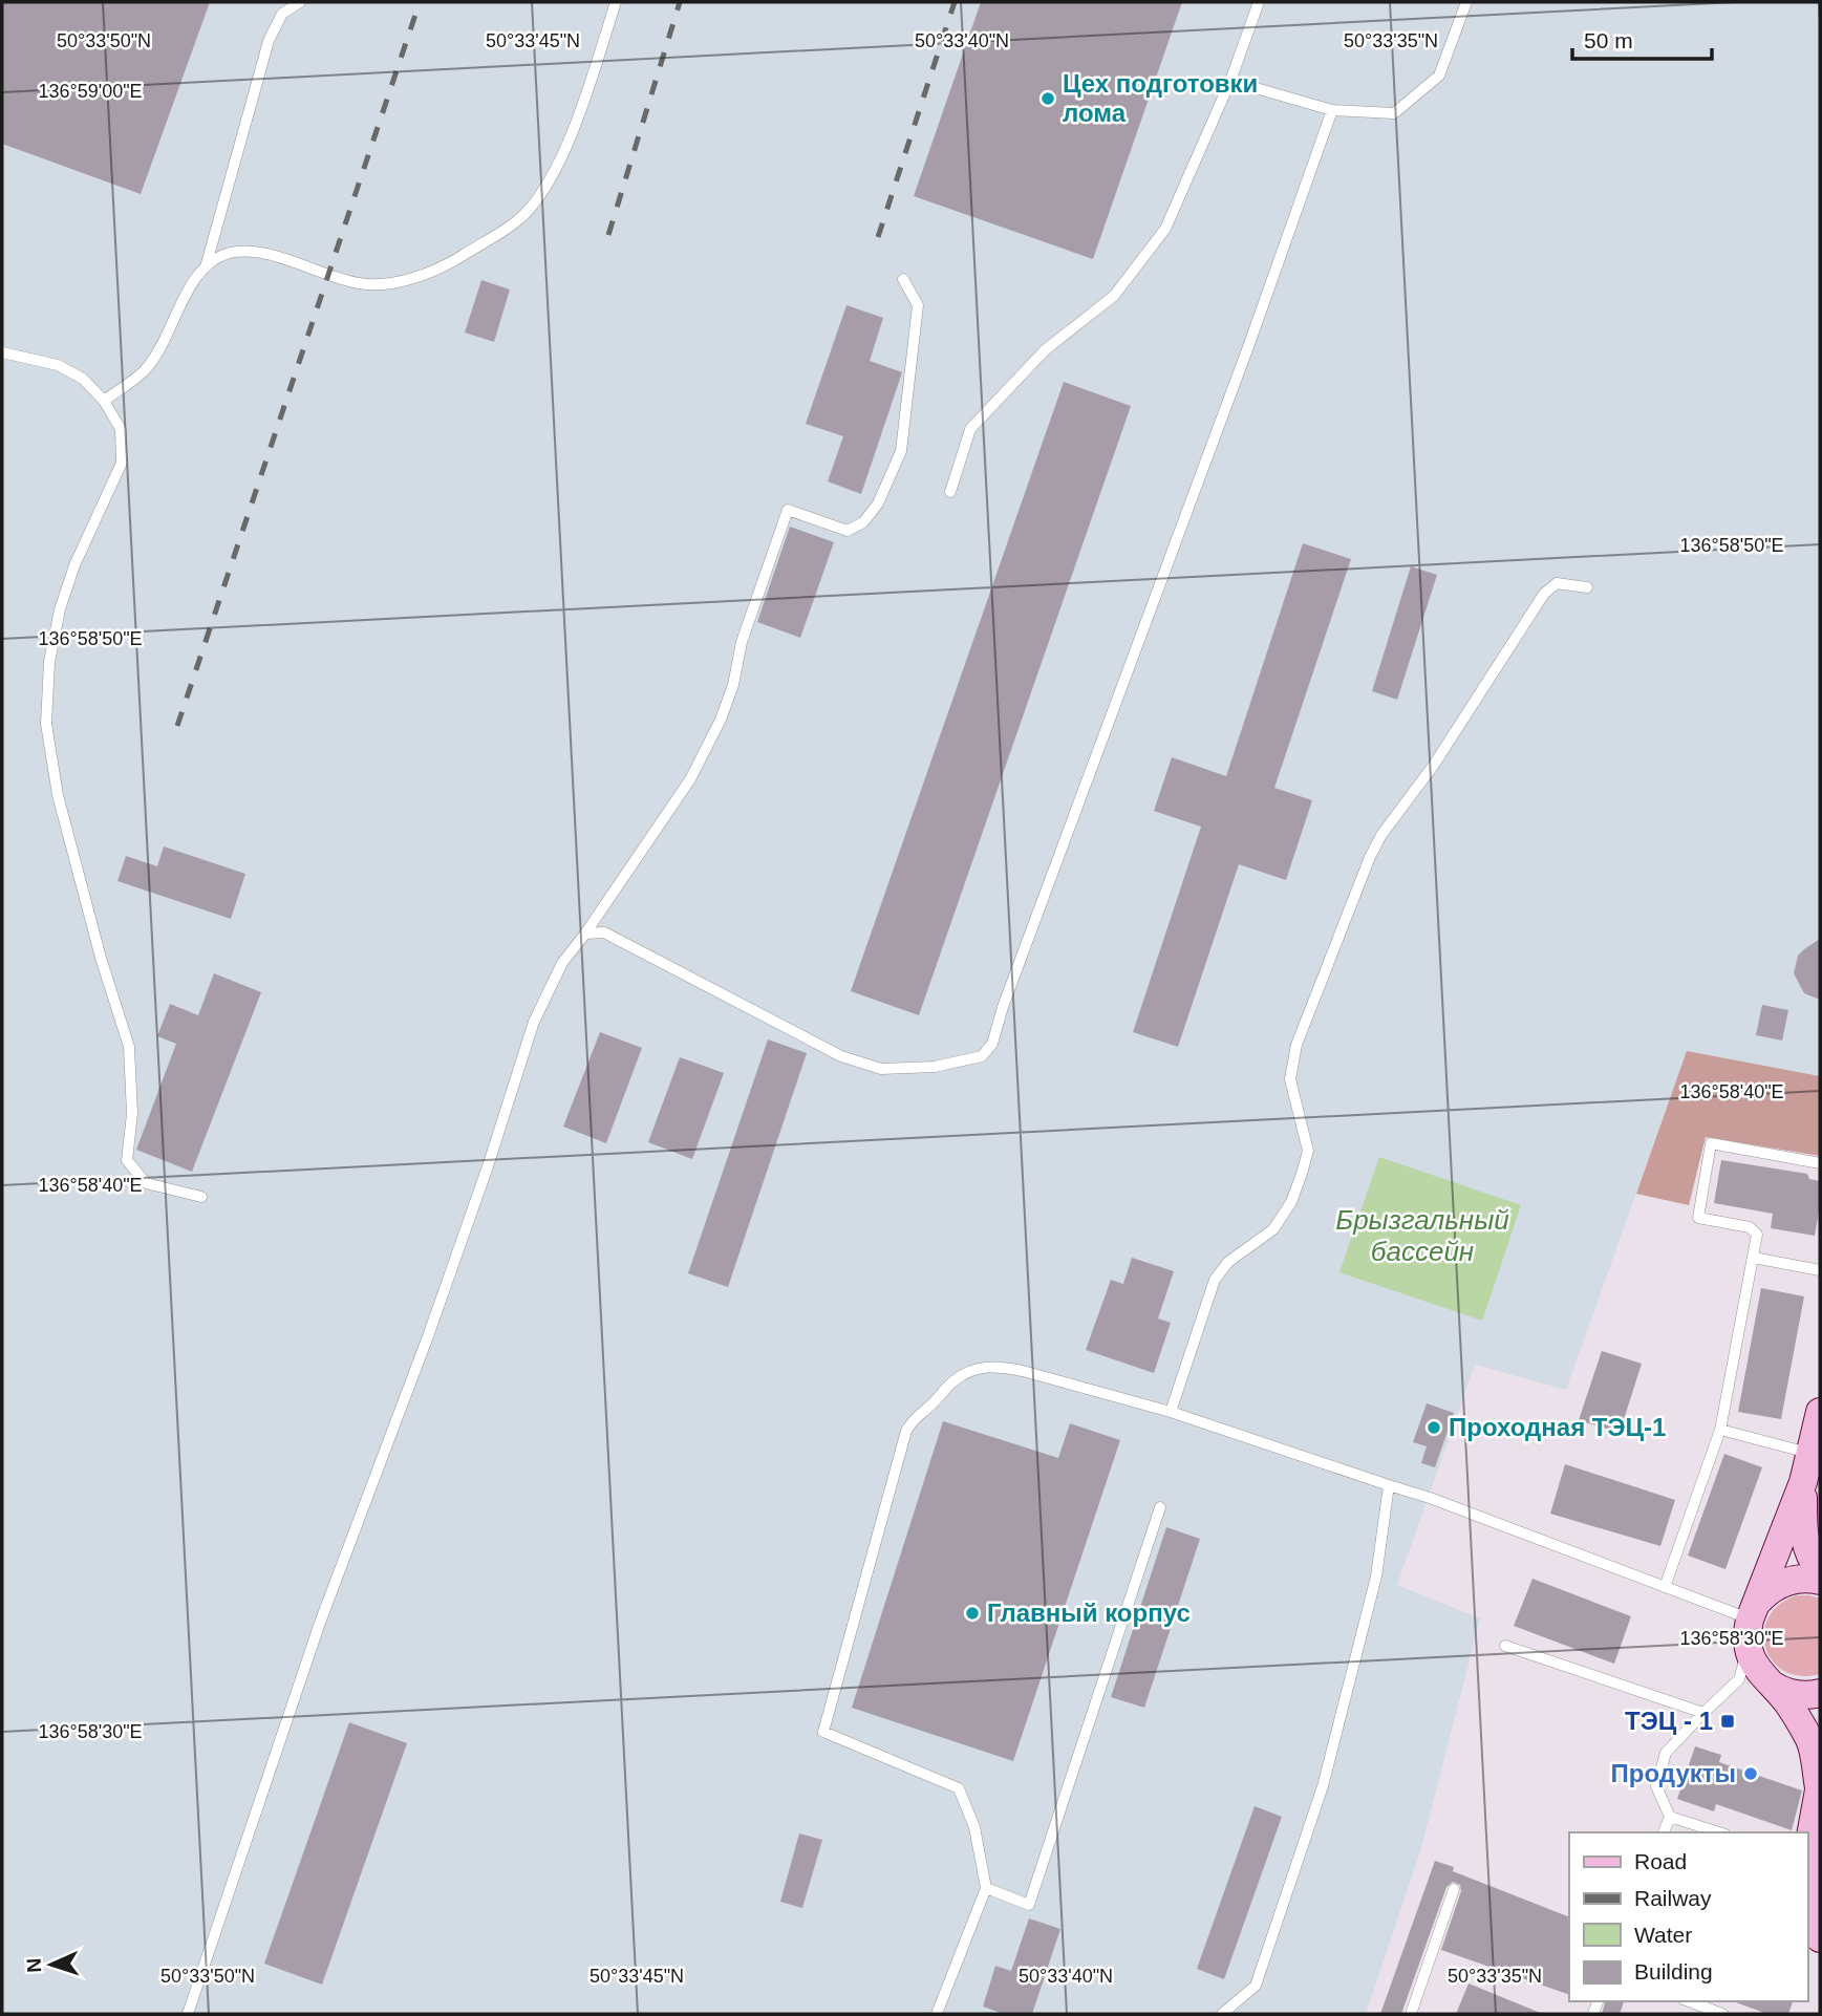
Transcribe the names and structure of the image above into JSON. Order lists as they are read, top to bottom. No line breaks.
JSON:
{"water":["Брызгальный бассейн"],"places":{"other":["Цех подготовки лома","Проходная ТЭЦ-1","Главный корпус","Продукты"],"transit":["ТЭЦ - 1"]},"legend":["Road","Railway","Water","Building"],"scale_bar":"50 m","north":"left","coordinates":["50°33'50\"N","50°33'45\"N","50°33'40\"N","50°33'35\"N","136°59'00\"E","136°58'50\"E","136°58'40\"E","136°58'30\"E"]}
